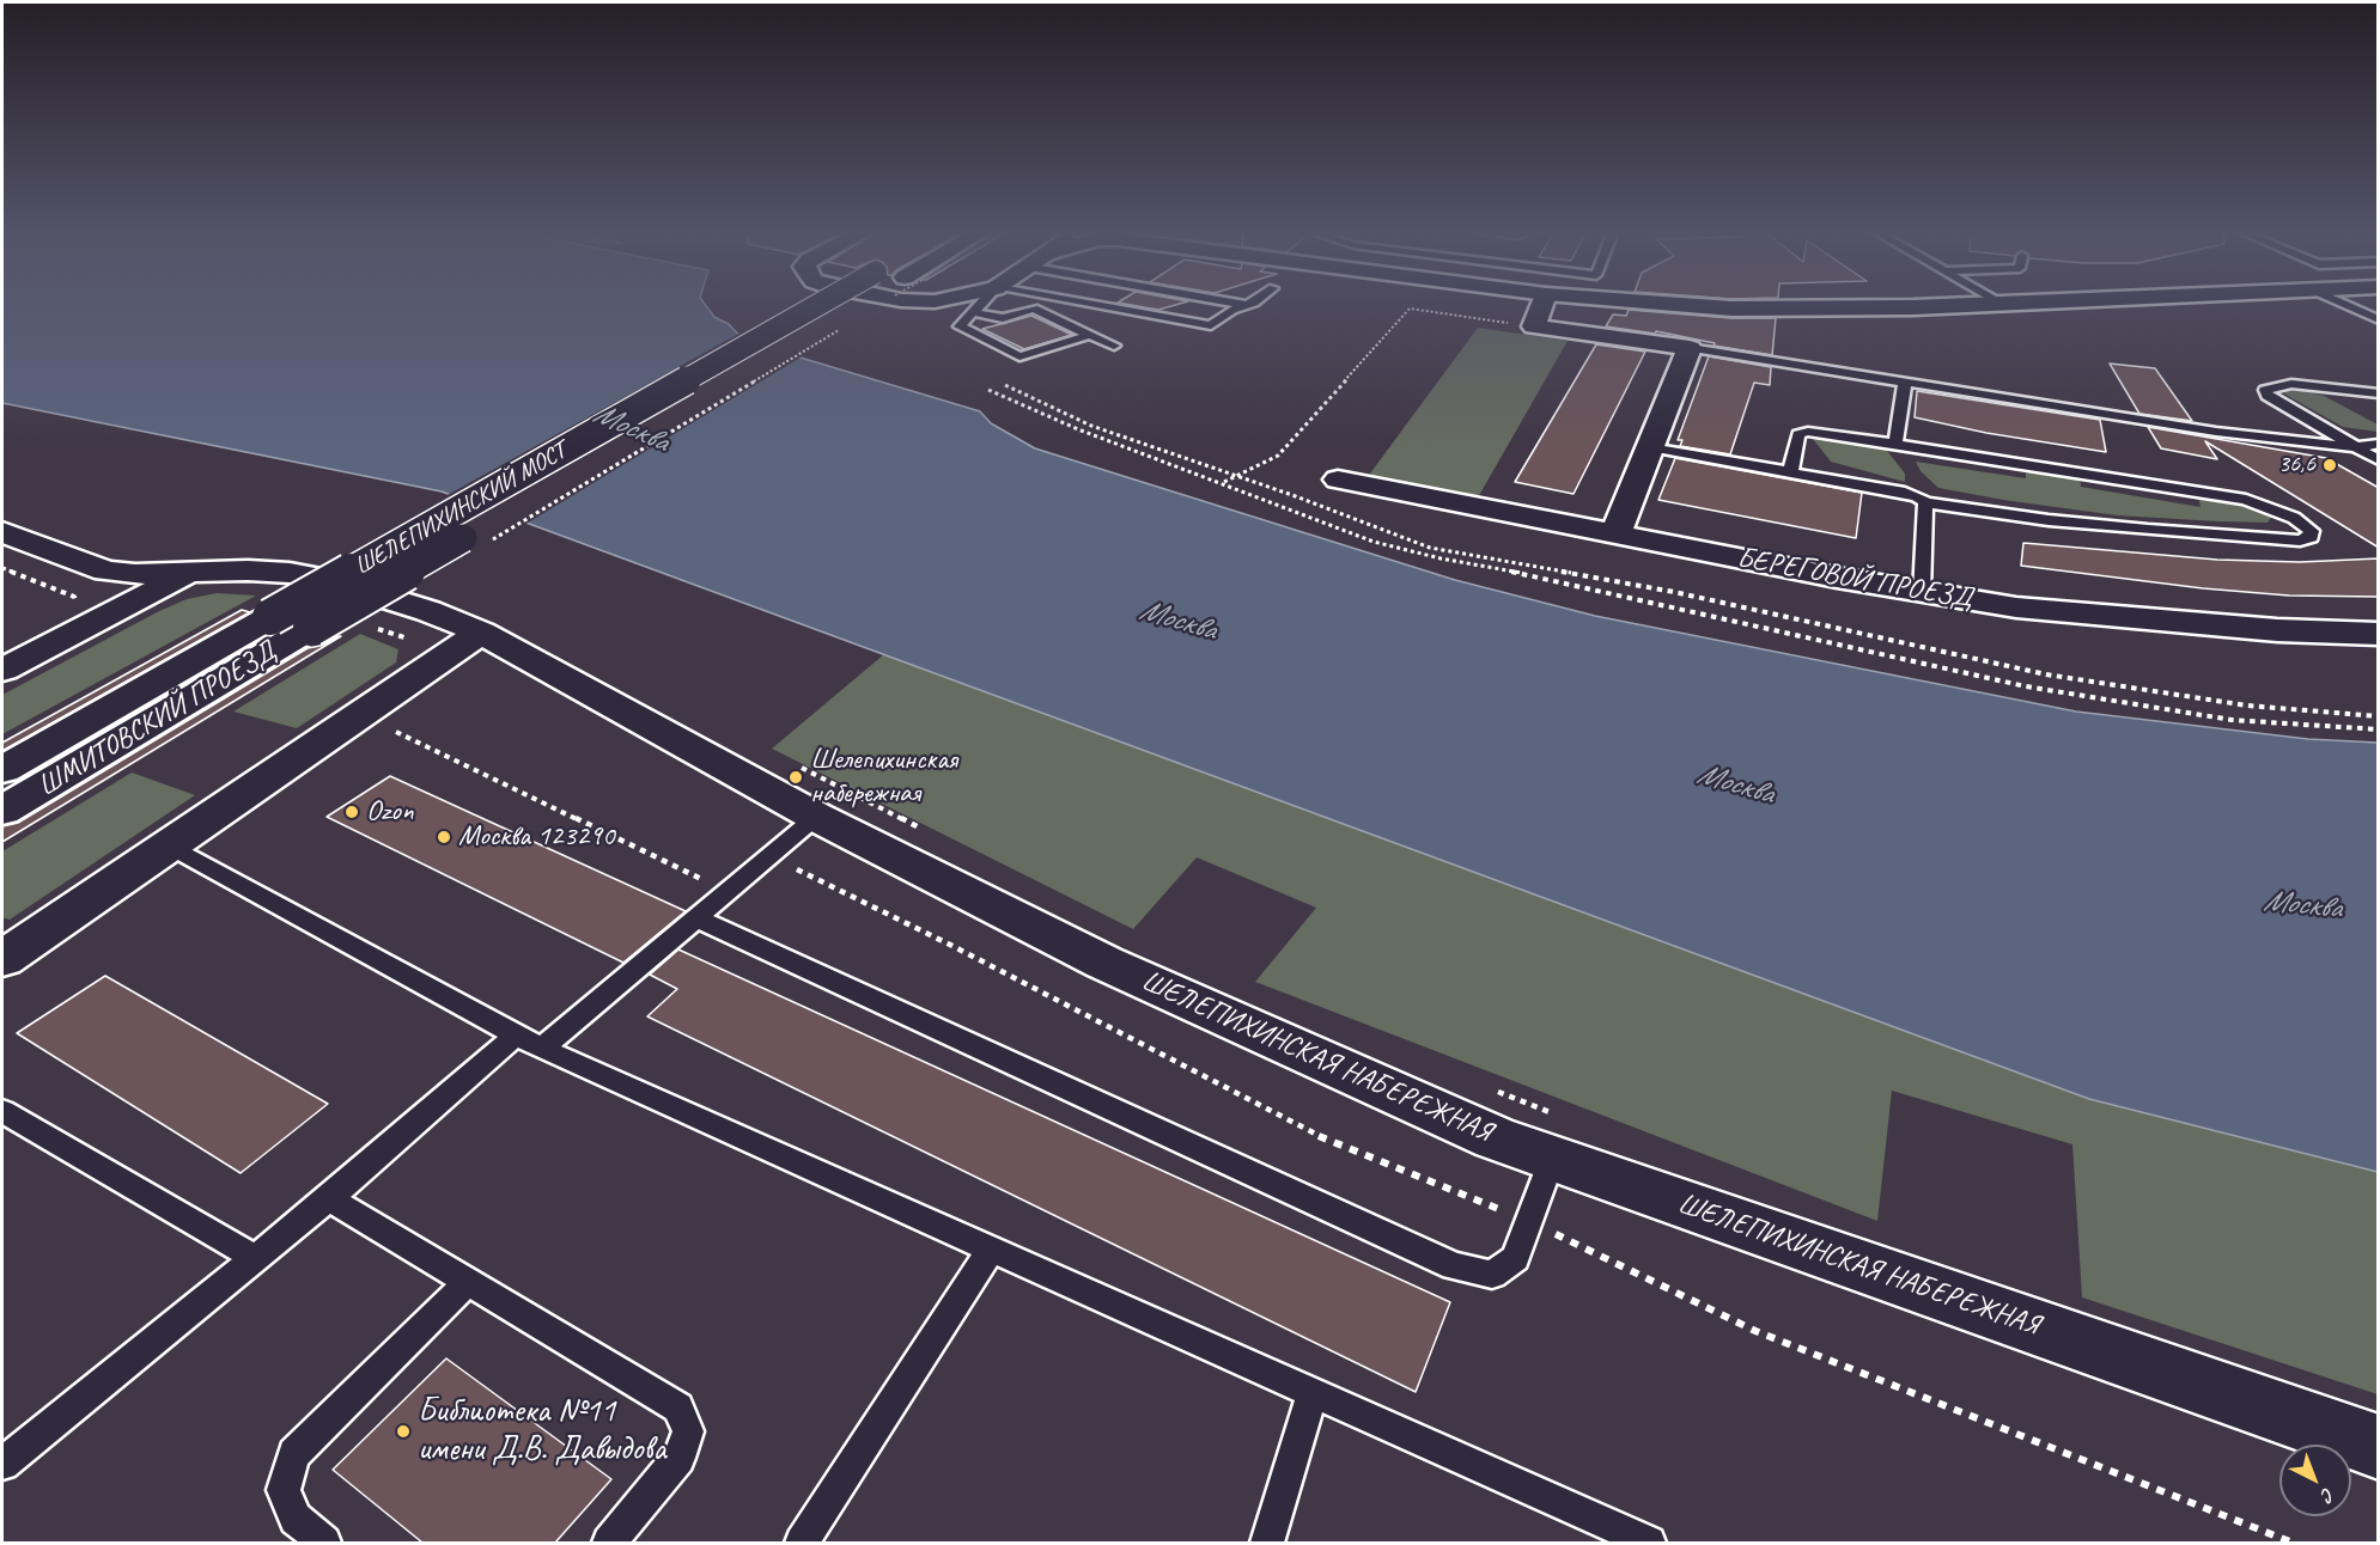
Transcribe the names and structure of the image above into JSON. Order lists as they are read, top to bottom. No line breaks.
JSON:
{"streets":{"street":["ШЕЛЕПИХИНСКИЙ МОСТ","БЕРЕГОВОЙ ПРОЕЗД","ШМИТОВСКИЙ ПРОЕЗД","ШЕЛЕПИХИНСКАЯ НАБЕРЕЖНАЯ"]},"crossings":[["ШЕЛЕПИХИНСКИЙ МОСТ","ШМИТОВСКИЙ ПРОЕЗД"]],"water":["Москва"],"places":["36,6","Шелепихинская набережная","Ozon","Москва 123290","Библиотека №11 имени Д.В. Давыдова"],"north":"bottom right"}
